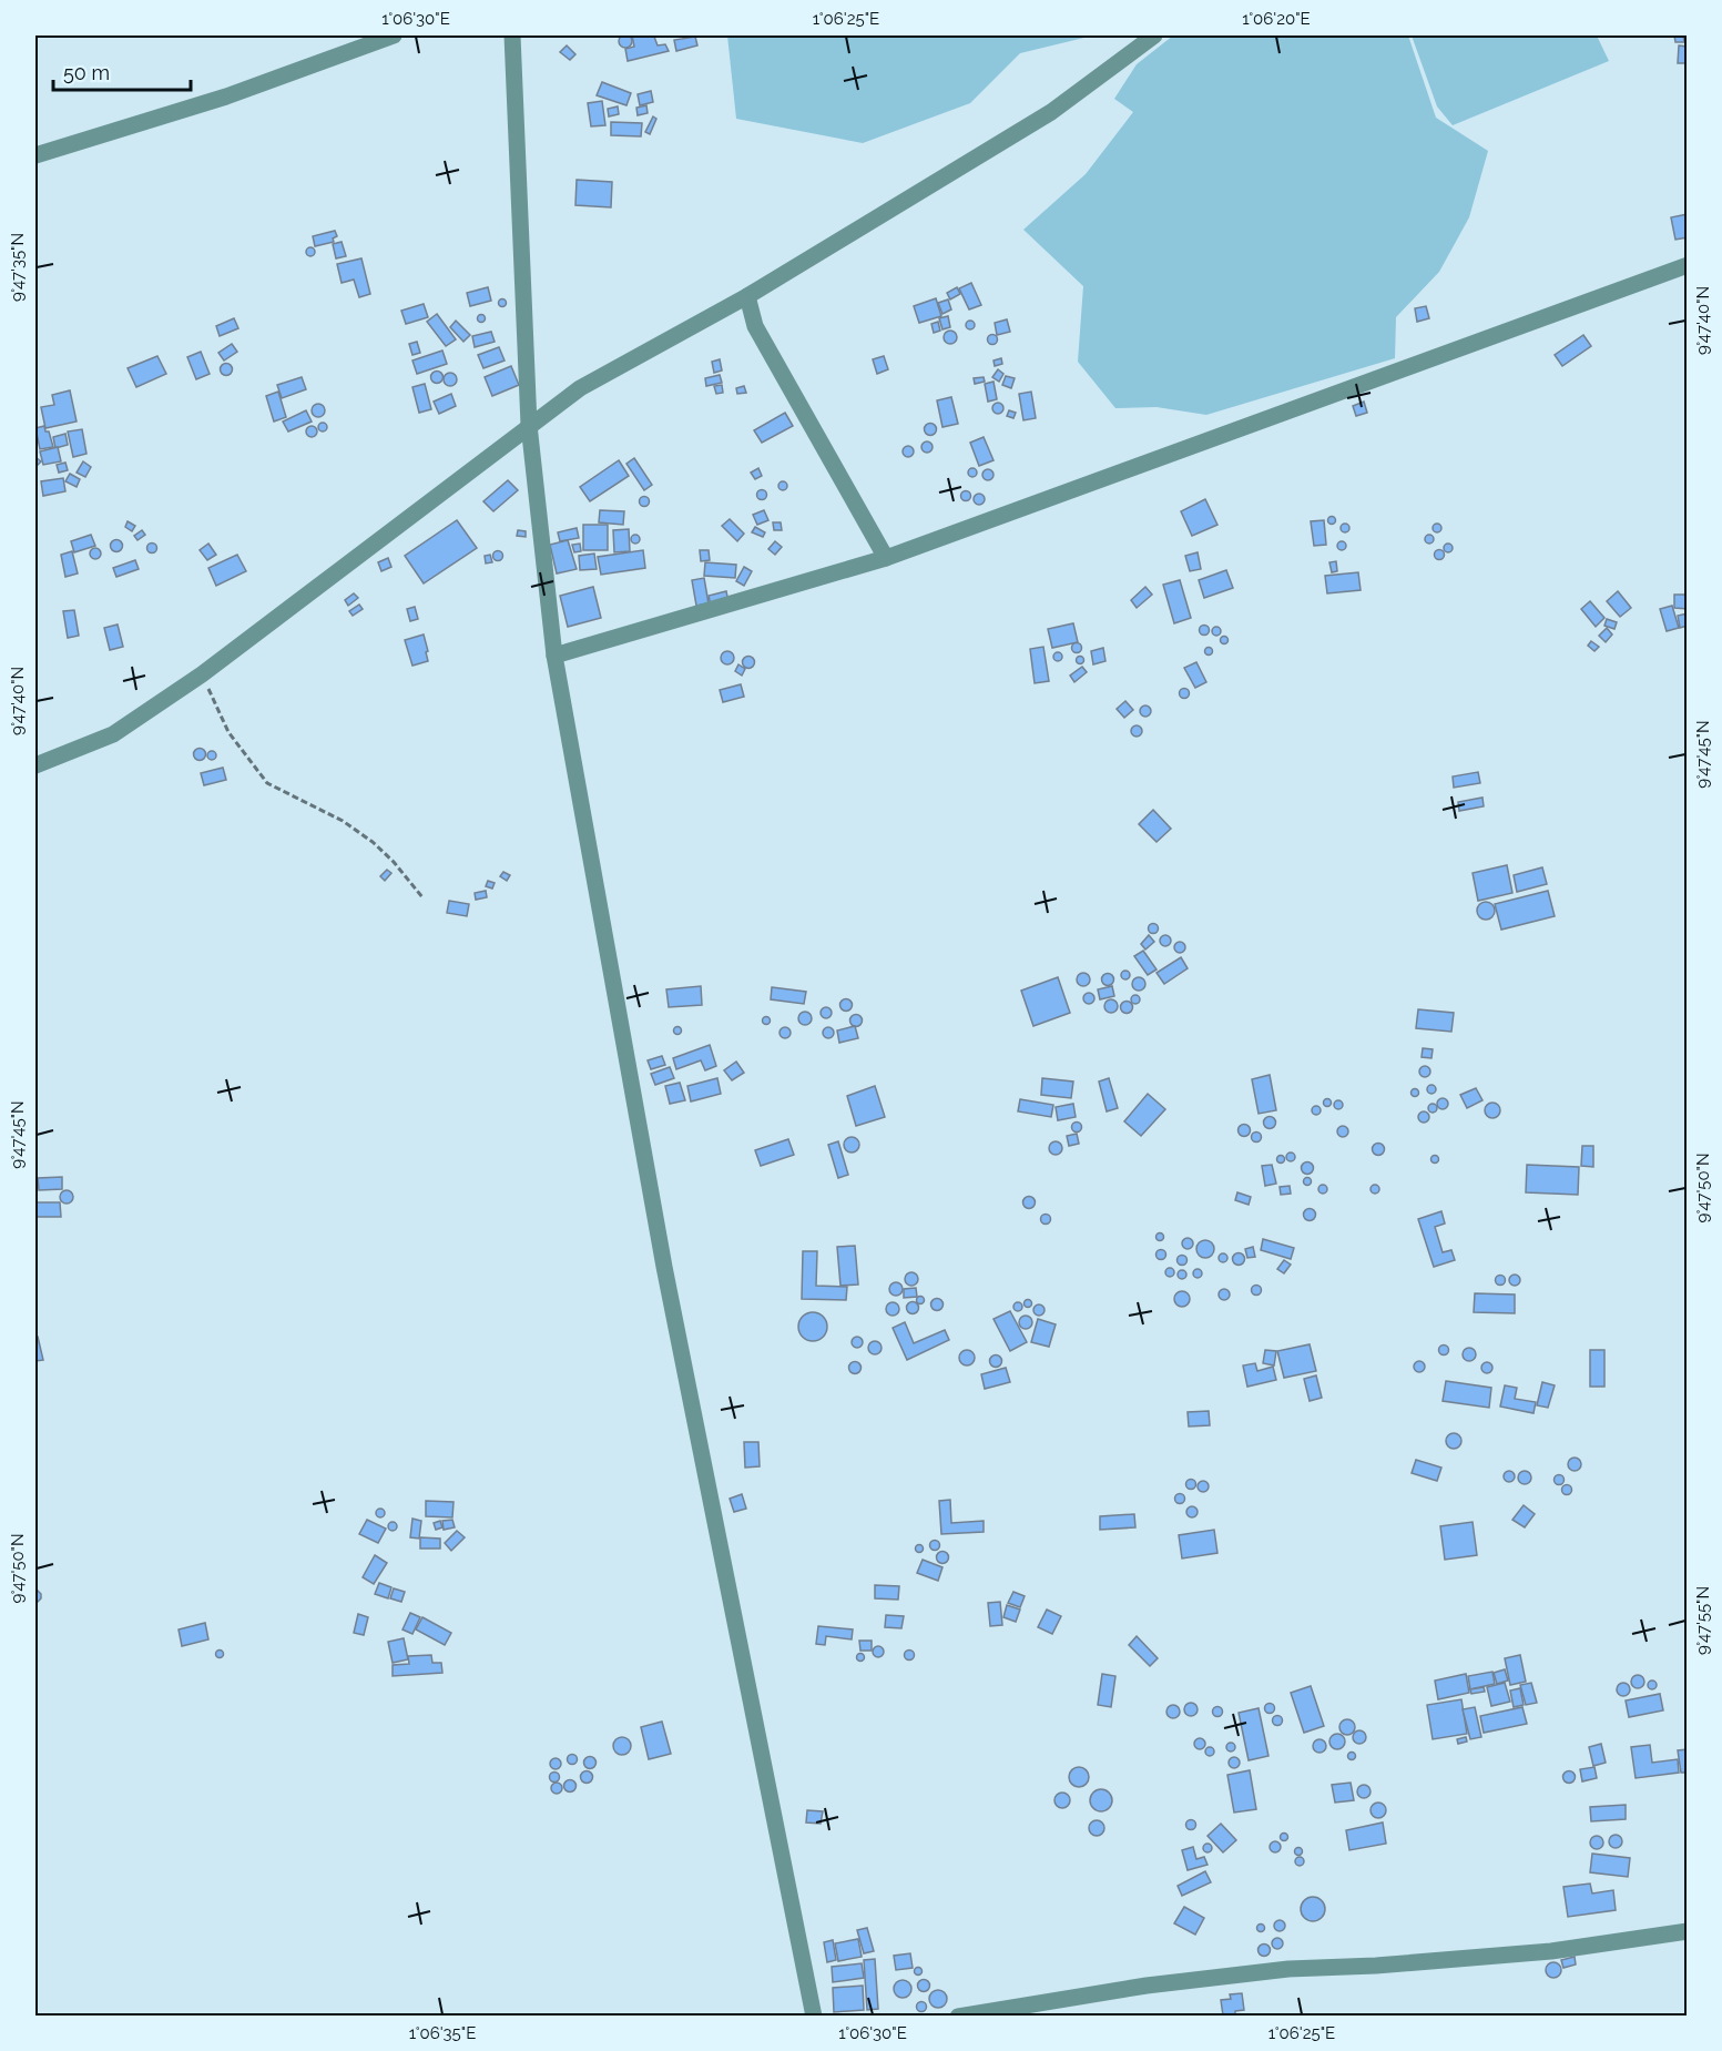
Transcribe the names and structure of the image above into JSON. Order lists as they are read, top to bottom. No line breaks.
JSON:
{"scale_bar":"50 m","coordinates":["1°06'30\"E","1°06'25\"E","1°06'20\"E","9°47'35\"N","9°47'40\"N","9°47'45\"N","9°47'50\"N","9°47'55\"N","1°06'35\"E"]}
